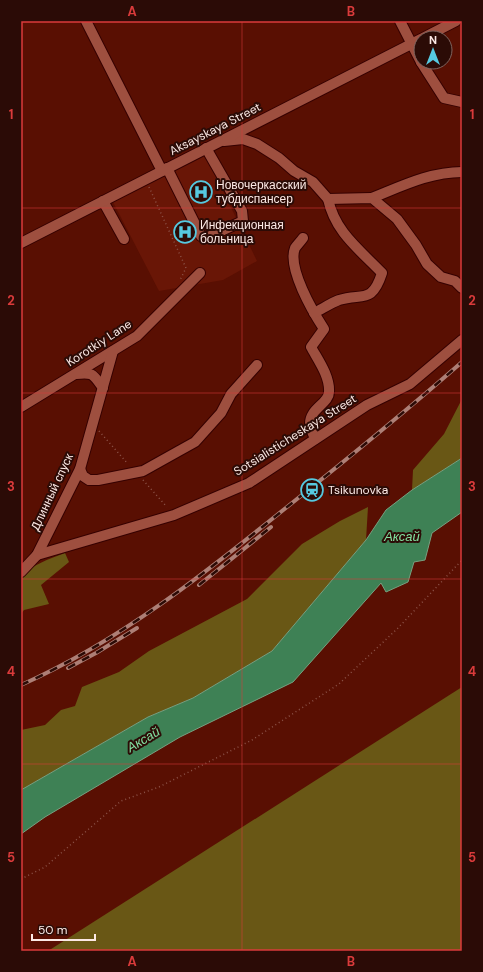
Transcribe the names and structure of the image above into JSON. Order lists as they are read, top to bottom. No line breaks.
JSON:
{"streets":{"street":["Aksayskaya Street","Korotkiy Lane","Sotsialisticheskaya Street","Длинный спуск"]},"crossings":[["Korotkiy Lane","Длинный спуск"],["Sotsialisticheskaya Street","Длинный спуск"]],"water":["Аксай"],"places":{"hospital":["Новочеркасский тубдиспансер","Инфекционная больница"],"station":["Tsikunovka"]},"scale_bar":"50 m","north":"top","grid":{"columns":["A","B"],"rows":["1","2","3","4","5"]}}
